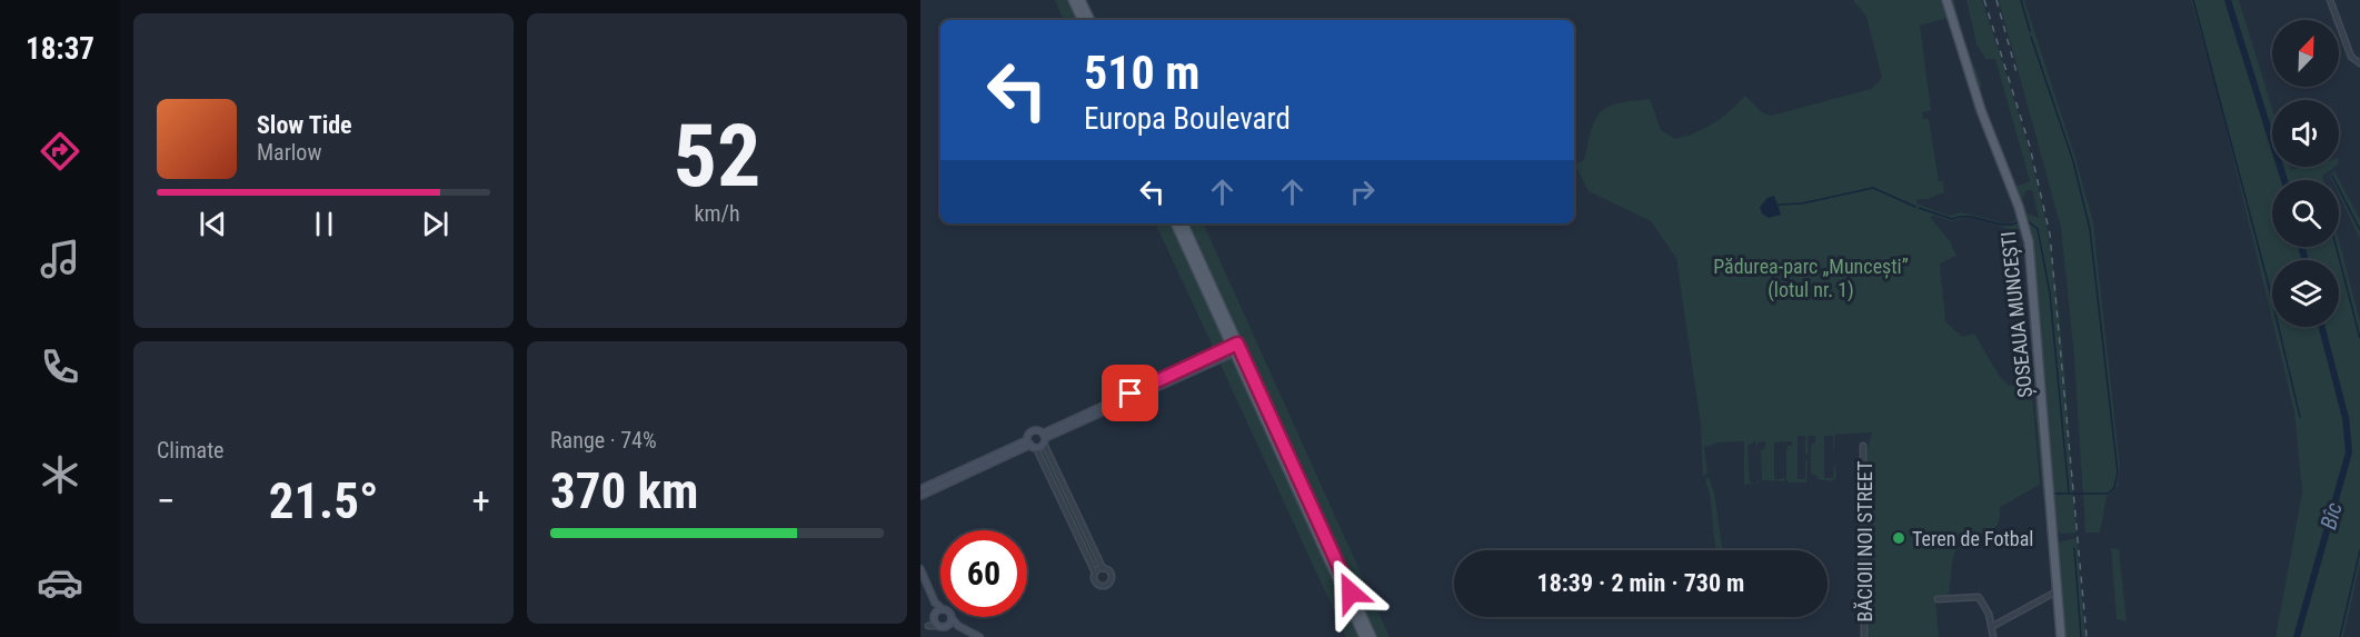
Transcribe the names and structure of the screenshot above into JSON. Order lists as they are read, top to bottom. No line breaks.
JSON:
{"streets":{"main road":["ȘOSEAUA MUNCEȘTI"],"street":["BĂCIOII NOI STREET"]},"water":["Bîc"],"parks":["Pădurea-parc „Muncești” (lotul nr. 1)"],"places":["Teren de Fotbal"],"north":"top right","page":{"tabs":"18:37","tile":[["52","km/h"],"Climate",["Range · 74%","370 km"]],"turn":["510 m","Europa Boulevard"],"song":["Slow Tide","Marlow"],"heat":["−","21.5°","+"],"limit":"60","trip":"18:39 · 2 min · 730 m"}}
